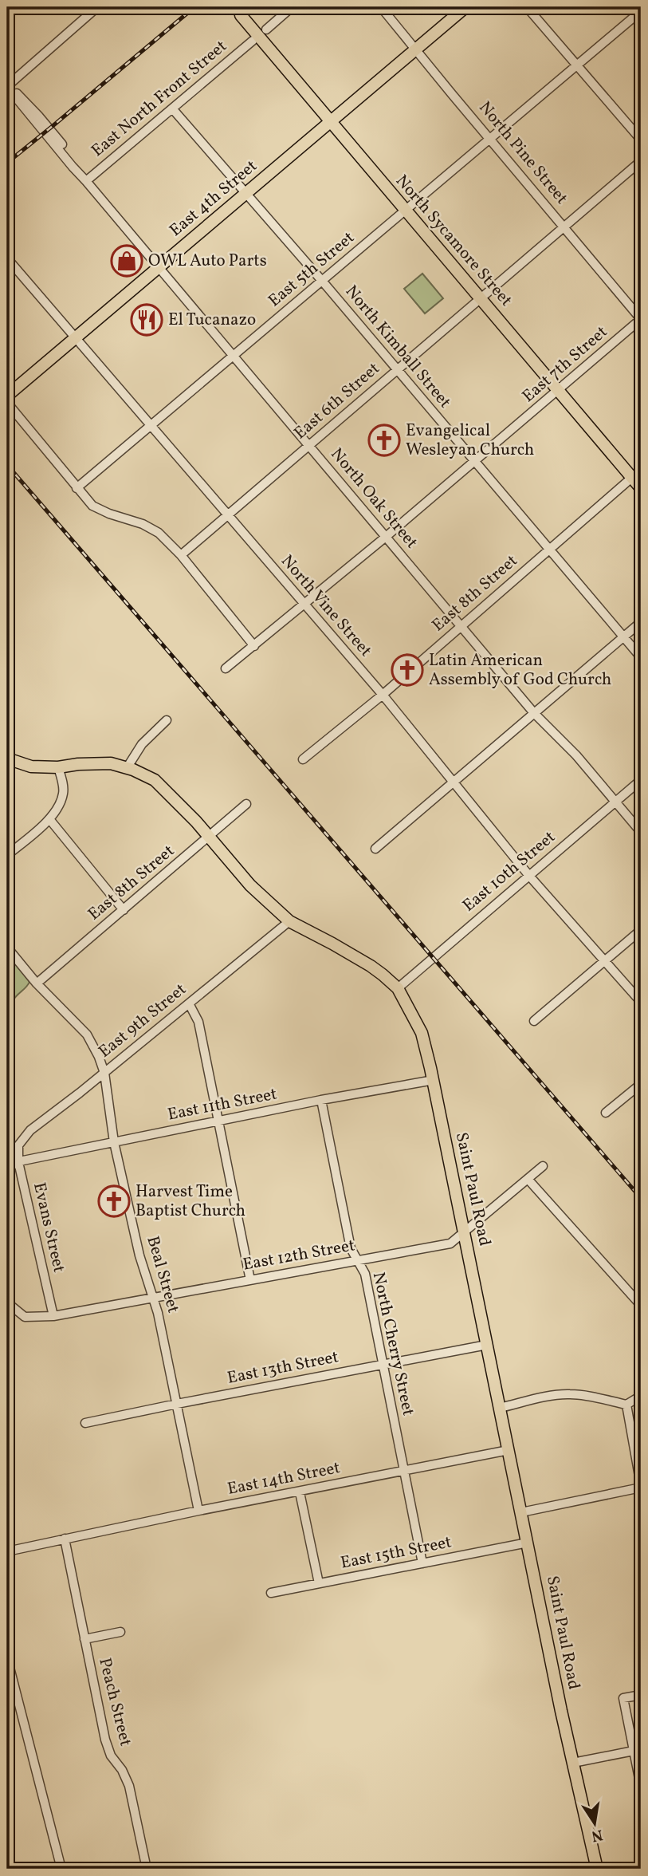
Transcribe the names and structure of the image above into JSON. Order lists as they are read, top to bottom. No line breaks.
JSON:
{"streets":{"main road":["East 4th Street","North Sycamore Street","Saint Paul Road"],"street":["East North Front Street","North Pine Street","East 5th Street","North Kimball Street","East 7th Street","East 6th Street","North Oak Street","East 8th Street","North Vine Street","East 10th Street","East 9th Street","East 11th Street","Evans Street","East 12th Street","Beal Street","North Cherry Street","East 13th Street","East 14th Street","East 15th Street","Peach Street"]},"crossings":[["East North Front Street","North Kimball Street"],["East North Front Street","North Oak Street"],["North Pine Street","East 4th Street"],["North Pine Street","East 5th Street"],["North Pine Street","East 7th Street"],["North Pine Street","East 6th Street"],["East 4th Street","North Sycamore Street"],["East 4th Street","North Kimball Street"],["East 4th Street","North Oak Street"],["East 4th Street","North Vine Street"],["North Sycamore Street","East 5th Street"],["North Sycamore Street","East 7th Street"],["North Sycamore Street","East 6th Street"],["North Sycamore Street","East 8th Street"],["East 5th Street","North Kimball Street"],["East 5th Street","North Oak Street"],["East 5th Street","North Vine Street"],["North Kimball Street","East 7th Street"],["North Kimball Street","East 6th Street"],["North Kimball Street","East 8th Street"],["East 7th Street","North Oak Street"],["East 7th Street","North Vine Street"],["East 6th Street","North Oak Street"],["East 6th Street","North Vine Street"],["North Oak Street","East 8th Street"],["North Oak Street","East 10th Street"],["East 8th Street","North Vine Street"],["East 8th Street","Saint Paul Road"],["East 8th Street","Beal Street"],["North Vine Street","East 10th Street"],["East 10th Street","Saint Paul Road"],["East 9th Street","Saint Paul Road"],["East 9th Street","Evans Street"],["East 9th Street","Beal Street"],["East 11th Street","Saint Paul Road"],["East 11th Street","Evans Street"],["East 11th Street","Beal Street"],["East 11th Street","North Cherry Street"],["Saint Paul Road","East 12th Street"],["Saint Paul Road","East 13th Street"],["Saint Paul Road","East 14th Street"],["Saint Paul Road","East 15th Street"],["Evans Street","East 12th Street"],["East 12th Street","Beal Street"],["East 12th Street","North Cherry Street"],["Beal Street","East 13th Street"],["Beal Street","East 14th Street"],["North Cherry Street","East 13th Street"],["North Cherry Street","East 14th Street"],["North Cherry Street","East 15th Street"],["East 14th Street","Peach Street"]],"places":{"shop":["OWL Auto Parts"],"restaurant":["El Tucanazo"],"church":["Evangelical Wesleyan Church","Latin American Assembly of God Church","Harvest Time Baptist Church"]},"north":"bottom"}
